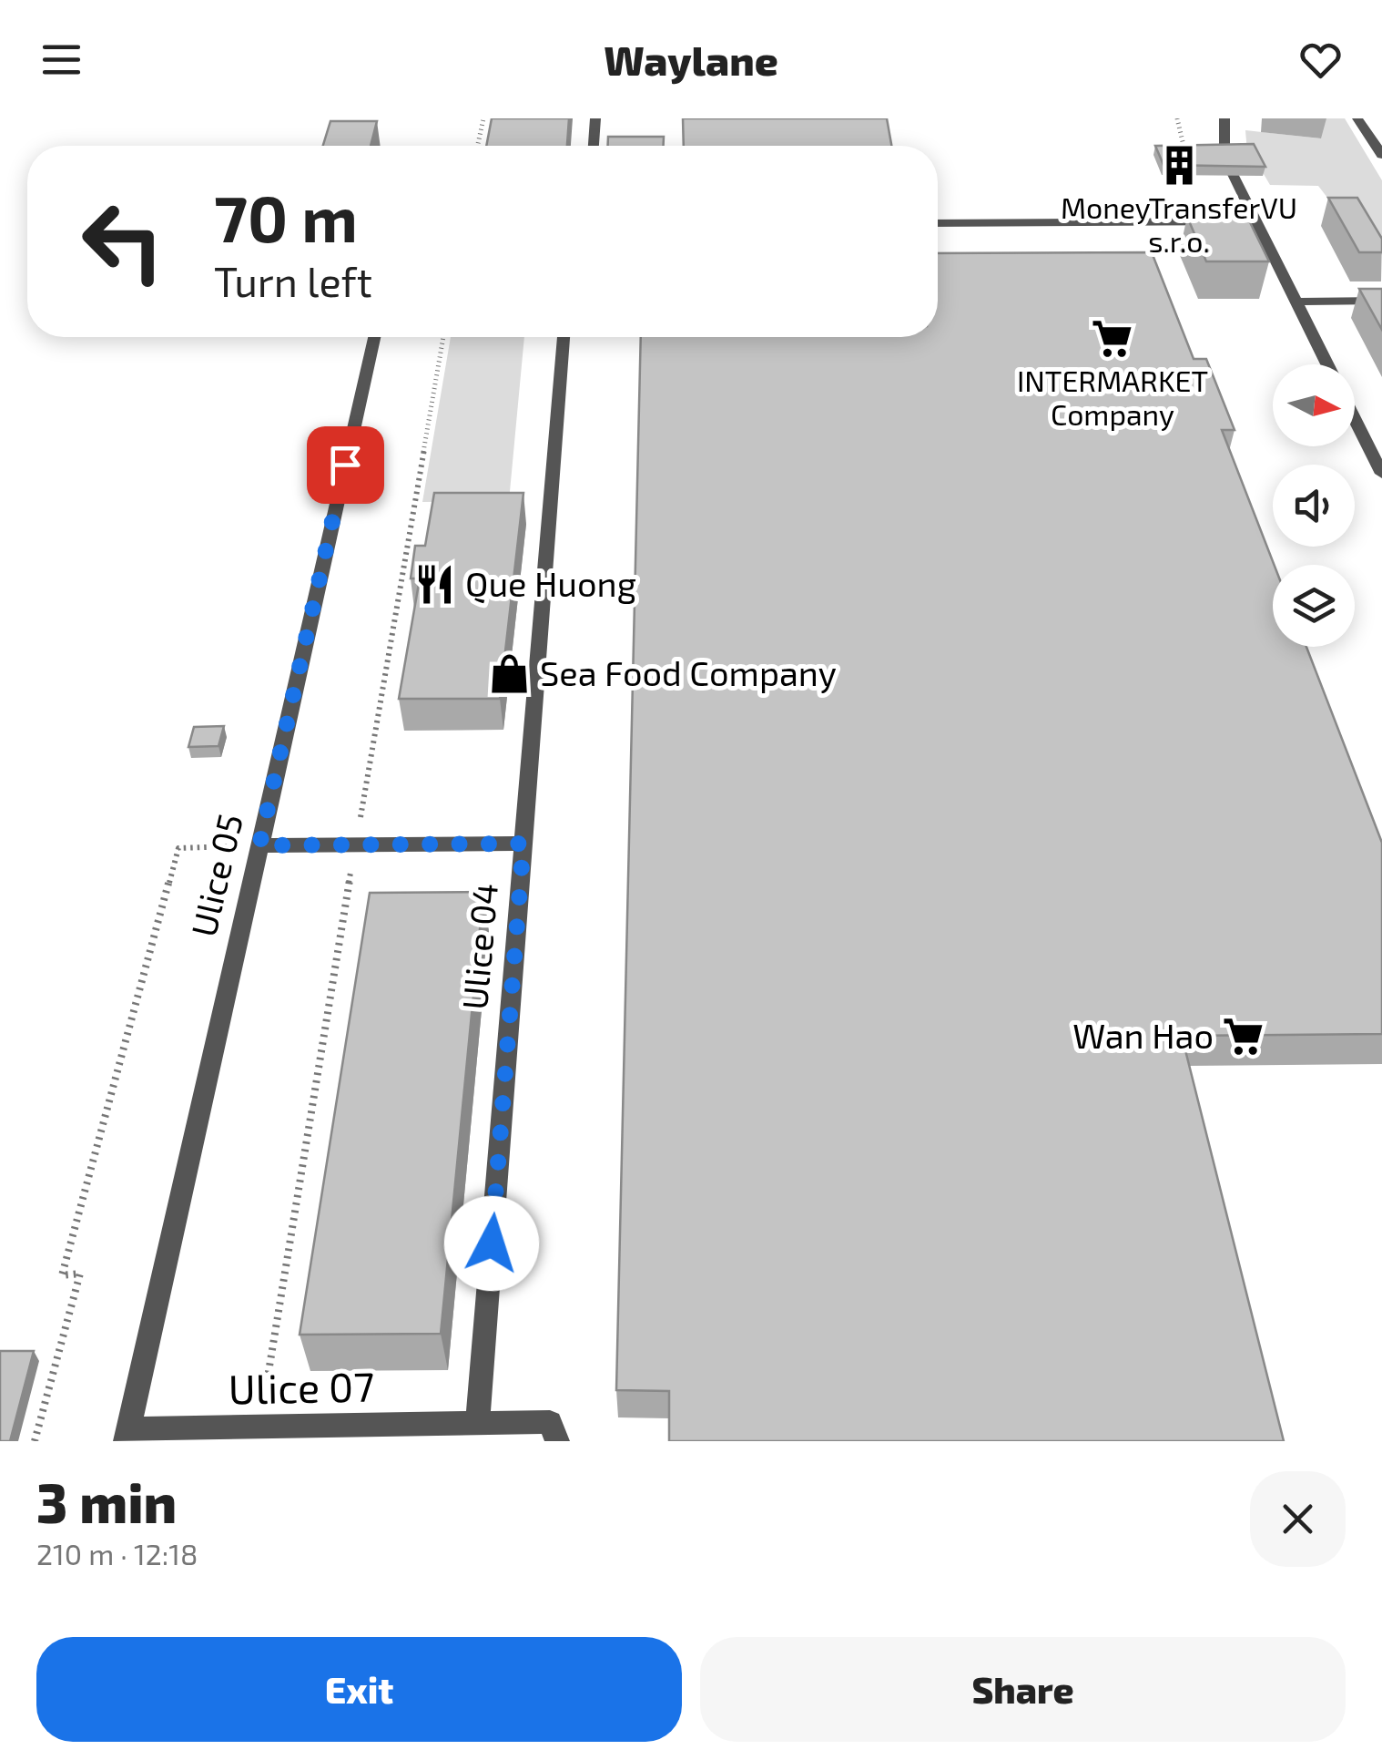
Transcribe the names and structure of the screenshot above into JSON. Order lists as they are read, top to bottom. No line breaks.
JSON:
{"streets":{"street":["Ulice 05","Ulice 04","Ulice 07"]},"crossings":[["Ulice 05","Ulice 07"],["Ulice 04","Ulice 07"]],"places":{"building":["MoneyTransferVU s.r.o."],"supermarket":["INTERMARKET Company","Wan Hao"],"restaurant":["Que Huong"],"shop":["Sea Food Company"]},"north":"right","page":{"header":"Waylane","turn":["70 m","Turn left"],"heading":["3 min","210 m · 12:18"],"buttons":["Exit","Share"]}}
